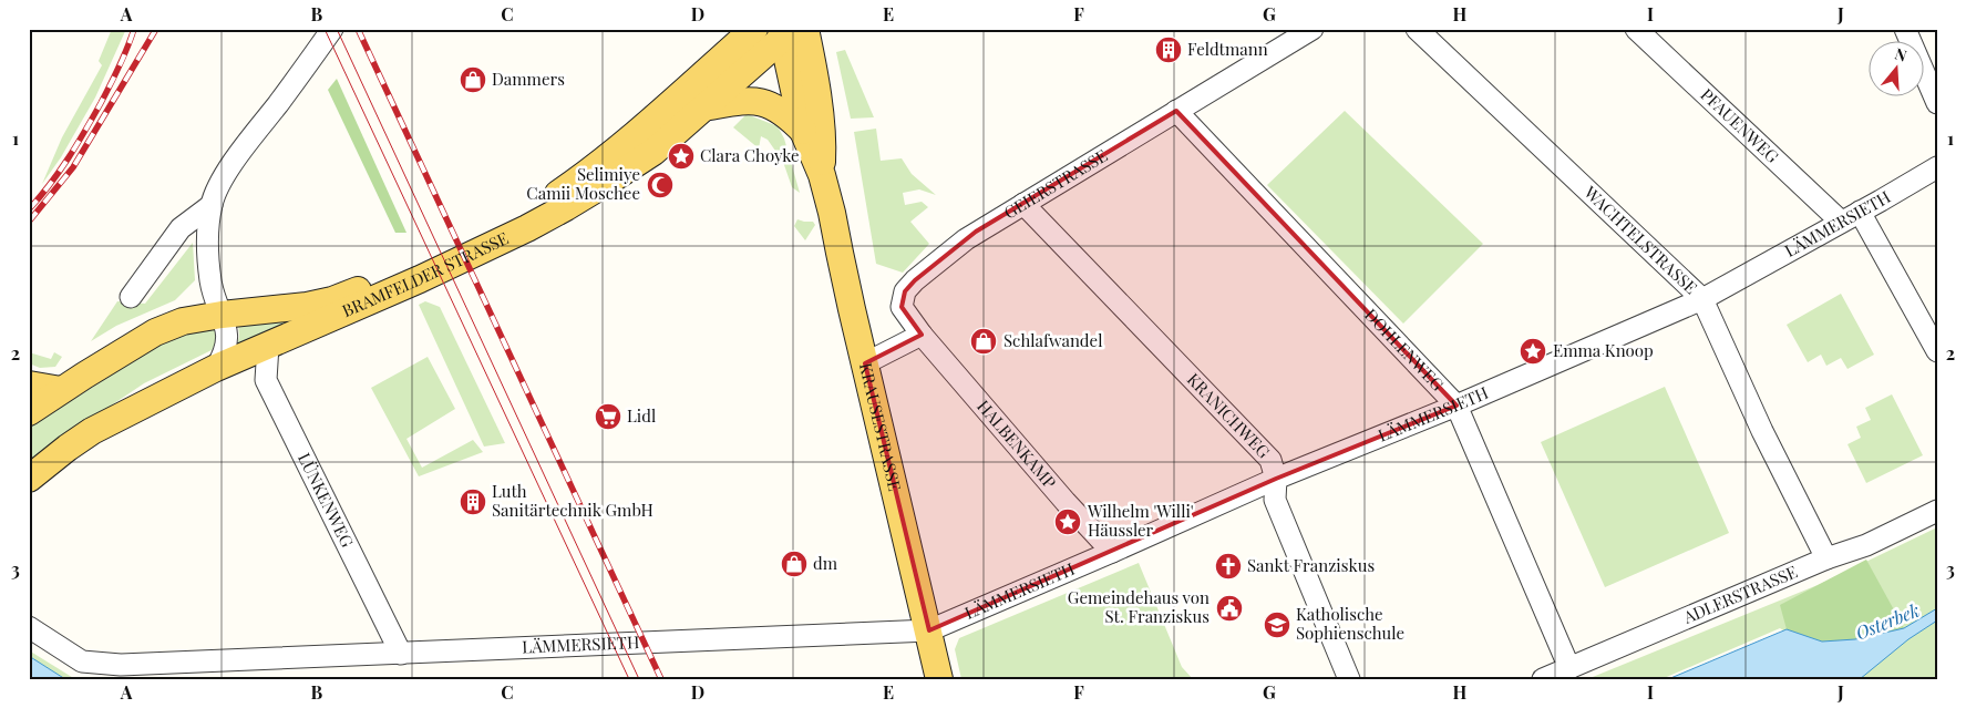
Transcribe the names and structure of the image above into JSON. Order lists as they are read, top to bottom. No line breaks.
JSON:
{"streets":{"main road":["BRAMFELDER STRASSE","KRAUSESTRASSE"],"street":["PFAUENWEG","GEIERSTRASSE","LÄMMERSIETH","WACHTELSTRASSE","DOHLENWEG","KRANICHWEG","HALBENKAMP","LÜNKENWEG","ADLERSTRASSE"]},"crossings":[["PFAUENWEG","LÄMMERSIETH"],["GEIERSTRASSE","DOHLENWEG"],["GEIERSTRASSE","KRANICHWEG"],["GEIERSTRASSE","HALBENKAMP"],["LÄMMERSIETH","WACHTELSTRASSE"],["LÄMMERSIETH","DOHLENWEG"],["LÄMMERSIETH","KRANICHWEG"],["LÄMMERSIETH","KRAUSESTRASSE"],["LÄMMERSIETH","HALBENKAMP"],["LÄMMERSIETH","LÜNKENWEG"],["WACHTELSTRASSE","ADLERSTRASSE"],["BRAMFELDER STRASSE","KRAUSESTRASSE"],["BRAMFELDER STRASSE","LÜNKENWEG"],["DOHLENWEG","ADLERSTRASSE"]],"water":["Osterbek"],"places":{"building":["Feldtmann","Luth Sanitärtechnik GmbH"],"shop":["Dammers","Schlafwandel","dm"],"place":["Clara Choyke","Emma Knoop","Wilhelm 'Willi' Häussler"],"mosque":["Selimiye Camii Moschee"],"supermarket":["Lidl"],"church":["Sankt Franziskus"],"public building":["Gemeindehaus von St. Franziskus"],"school or university":["Katholische Sophienschule"]},"north":"top","grid":{"columns":["A","B","C","D","E","F","G","H","I","J"],"rows":["1","2","3"]}}
